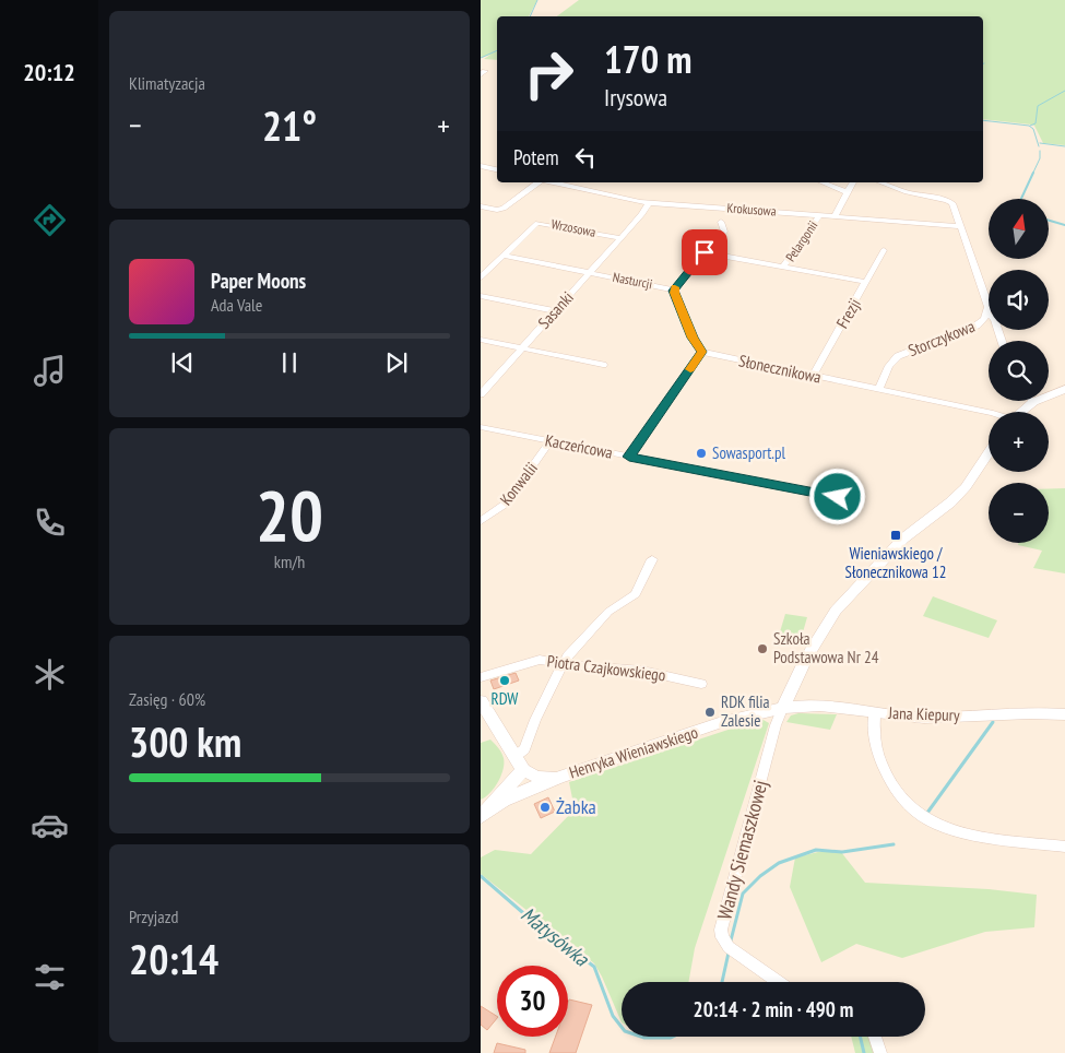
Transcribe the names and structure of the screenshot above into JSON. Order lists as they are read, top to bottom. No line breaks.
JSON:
{"streets":{"street":["Krokusowa","Wrzosowa","Pelargonii","Nasturcji","Sasanki","Frezji","Storczykowa","Słonecznikowa","Kaczeńcowa","Konwalii","Piotra Czajkowskiego","Jana Kiepury","Henryka Wieniawskiego","Wandy Siemaszkowej"]},"crossings":[["Krokusowa","Pelargonii"],["Krokusowa","Sasanki"],["Krokusowa","Storczykowa"],["Wrzosowa","Sasanki"],["Pelargonii","Frezji"],["Nasturcji","Sasanki"],["Frezji","Słonecznikowa"],["Storczykowa","Słonecznikowa"],["Kaczeńcowa","Konwalii"],["Jana Kiepury","Henryka Wieniawskiego"],["Jana Kiepury","Wandy Siemaszkowej"],["Henryka Wieniawskiego","Wandy Siemaszkowej"]],"water":["Matysówka"],"places":{"other":["Sowasport.pl","Szkoła Podstawowa Nr 24","RDW","RDK filia Zalesie","Żabka"],"transit":["Wieniawskiego / Słonecznikowa 12"]},"north":"top","page":{"tabs":"20:12","tile":["Klimatyzacja",["20","km/h"],["Zasięg · 60%","300 km"],["Przyjazd","20:14"]],"turn":["170 m","Irysowa"],"heat":["−","21°","+"],"then":"Potem","map_buttons":["+","−"],"song":["Paper Moons","Ada Vale"],"limit":"30","trip":"20:14 · 2 min · 490 m"}}
